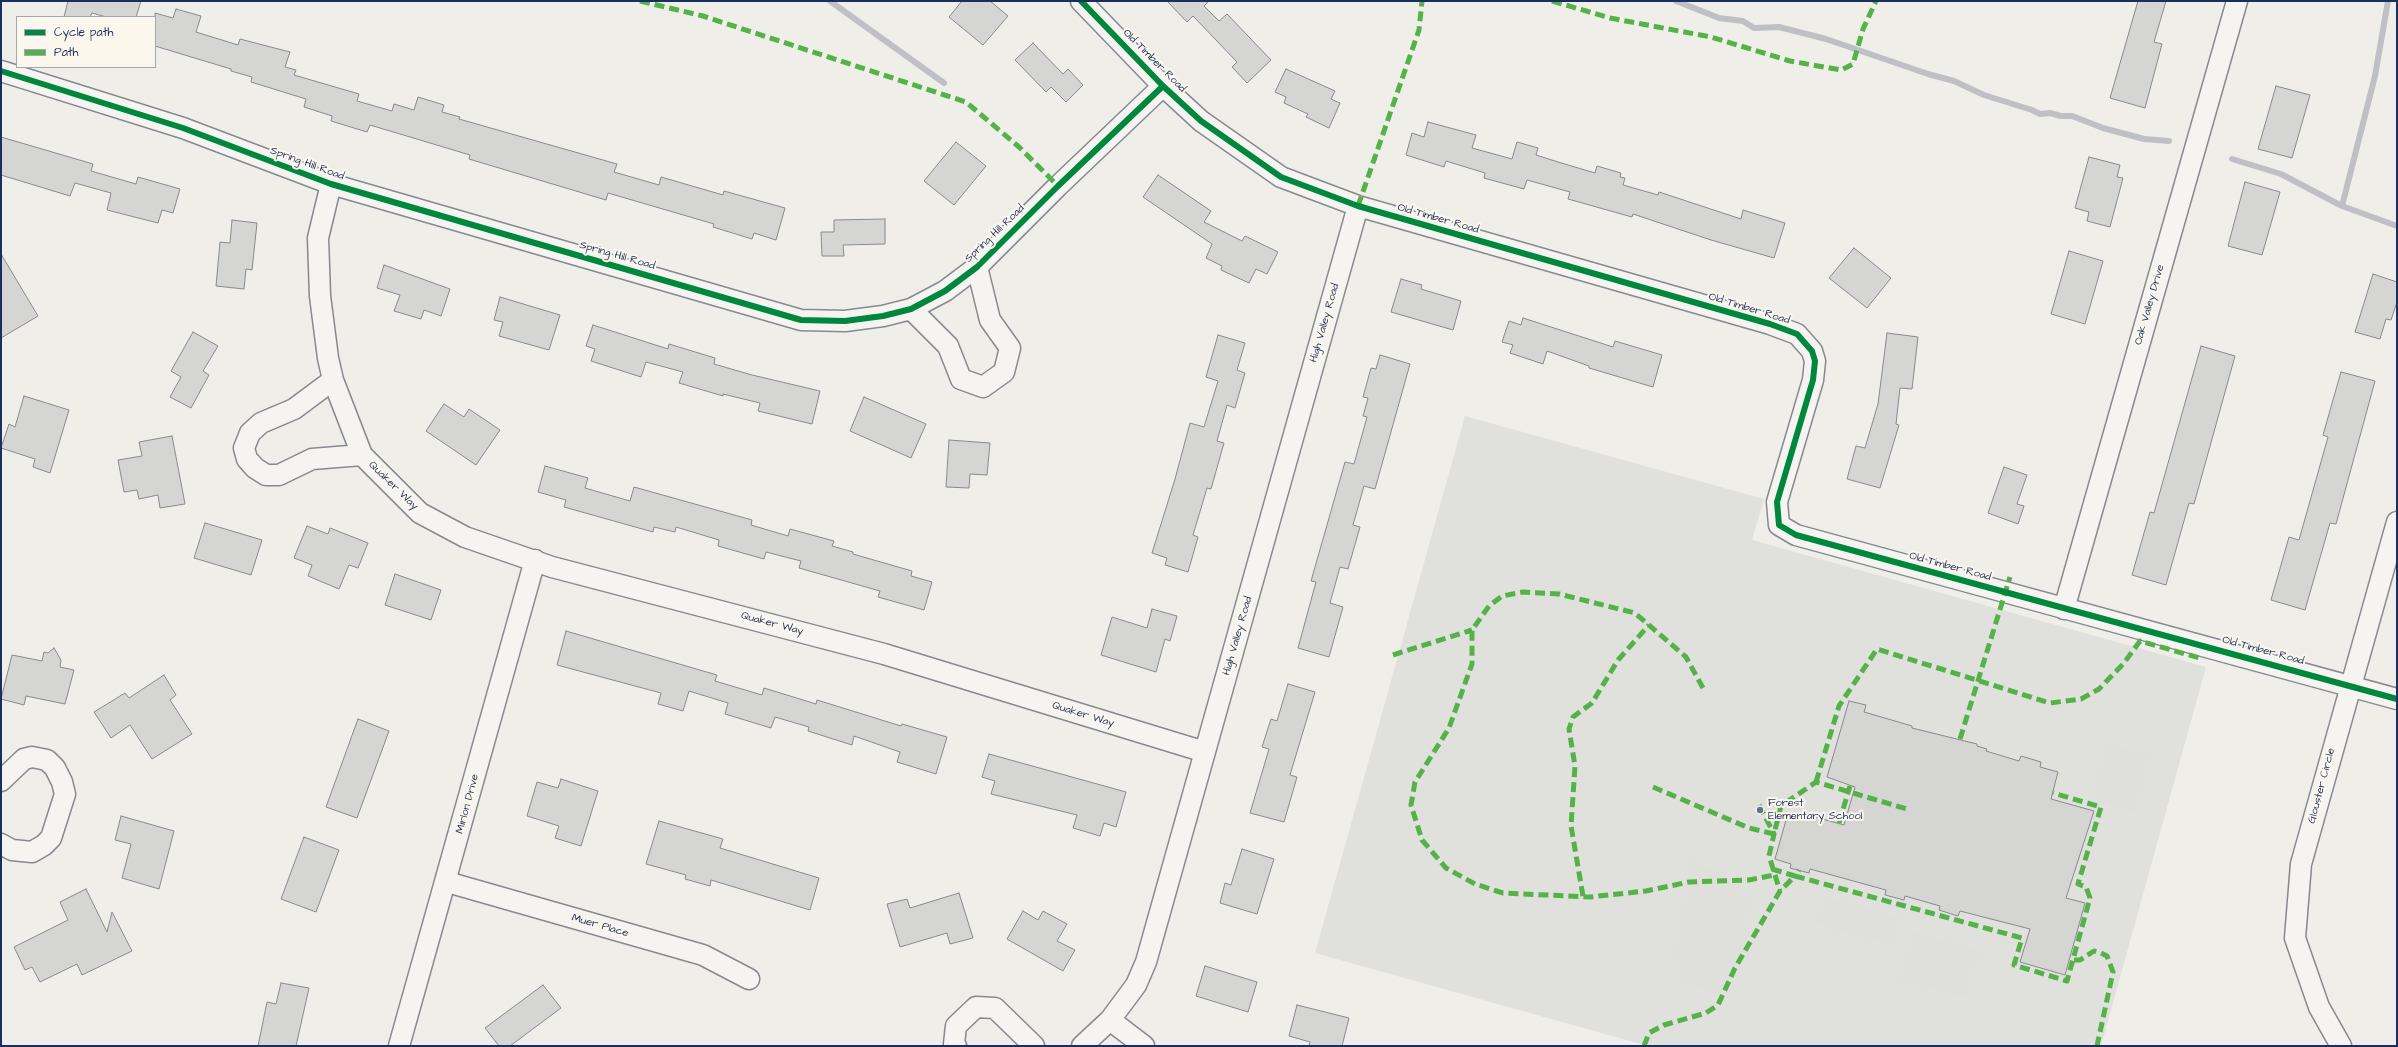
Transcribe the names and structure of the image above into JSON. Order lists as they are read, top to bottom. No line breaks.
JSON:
{"streets":{"street":["Old Timber Road","Spring Hill Road","Oak Valley Drive","High Valley Road","Quaker Way","Glouster Circle","Mirlon Drive","Muer Place"]},"crossings":[["Old Timber Road","Spring Hill Road"],["Old Timber Road","Oak Valley Drive"],["Old Timber Road","High Valley Road"],["Old Timber Road","Glouster Circle"],["Spring Hill Road","Quaker Way"],["High Valley Road","Quaker Way"],["Quaker Way","Mirlon Drive"],["Mirlon Drive","Muer Place"]],"places":["Forest Elementary School"],"legend":["Cycle path","Path"]}
